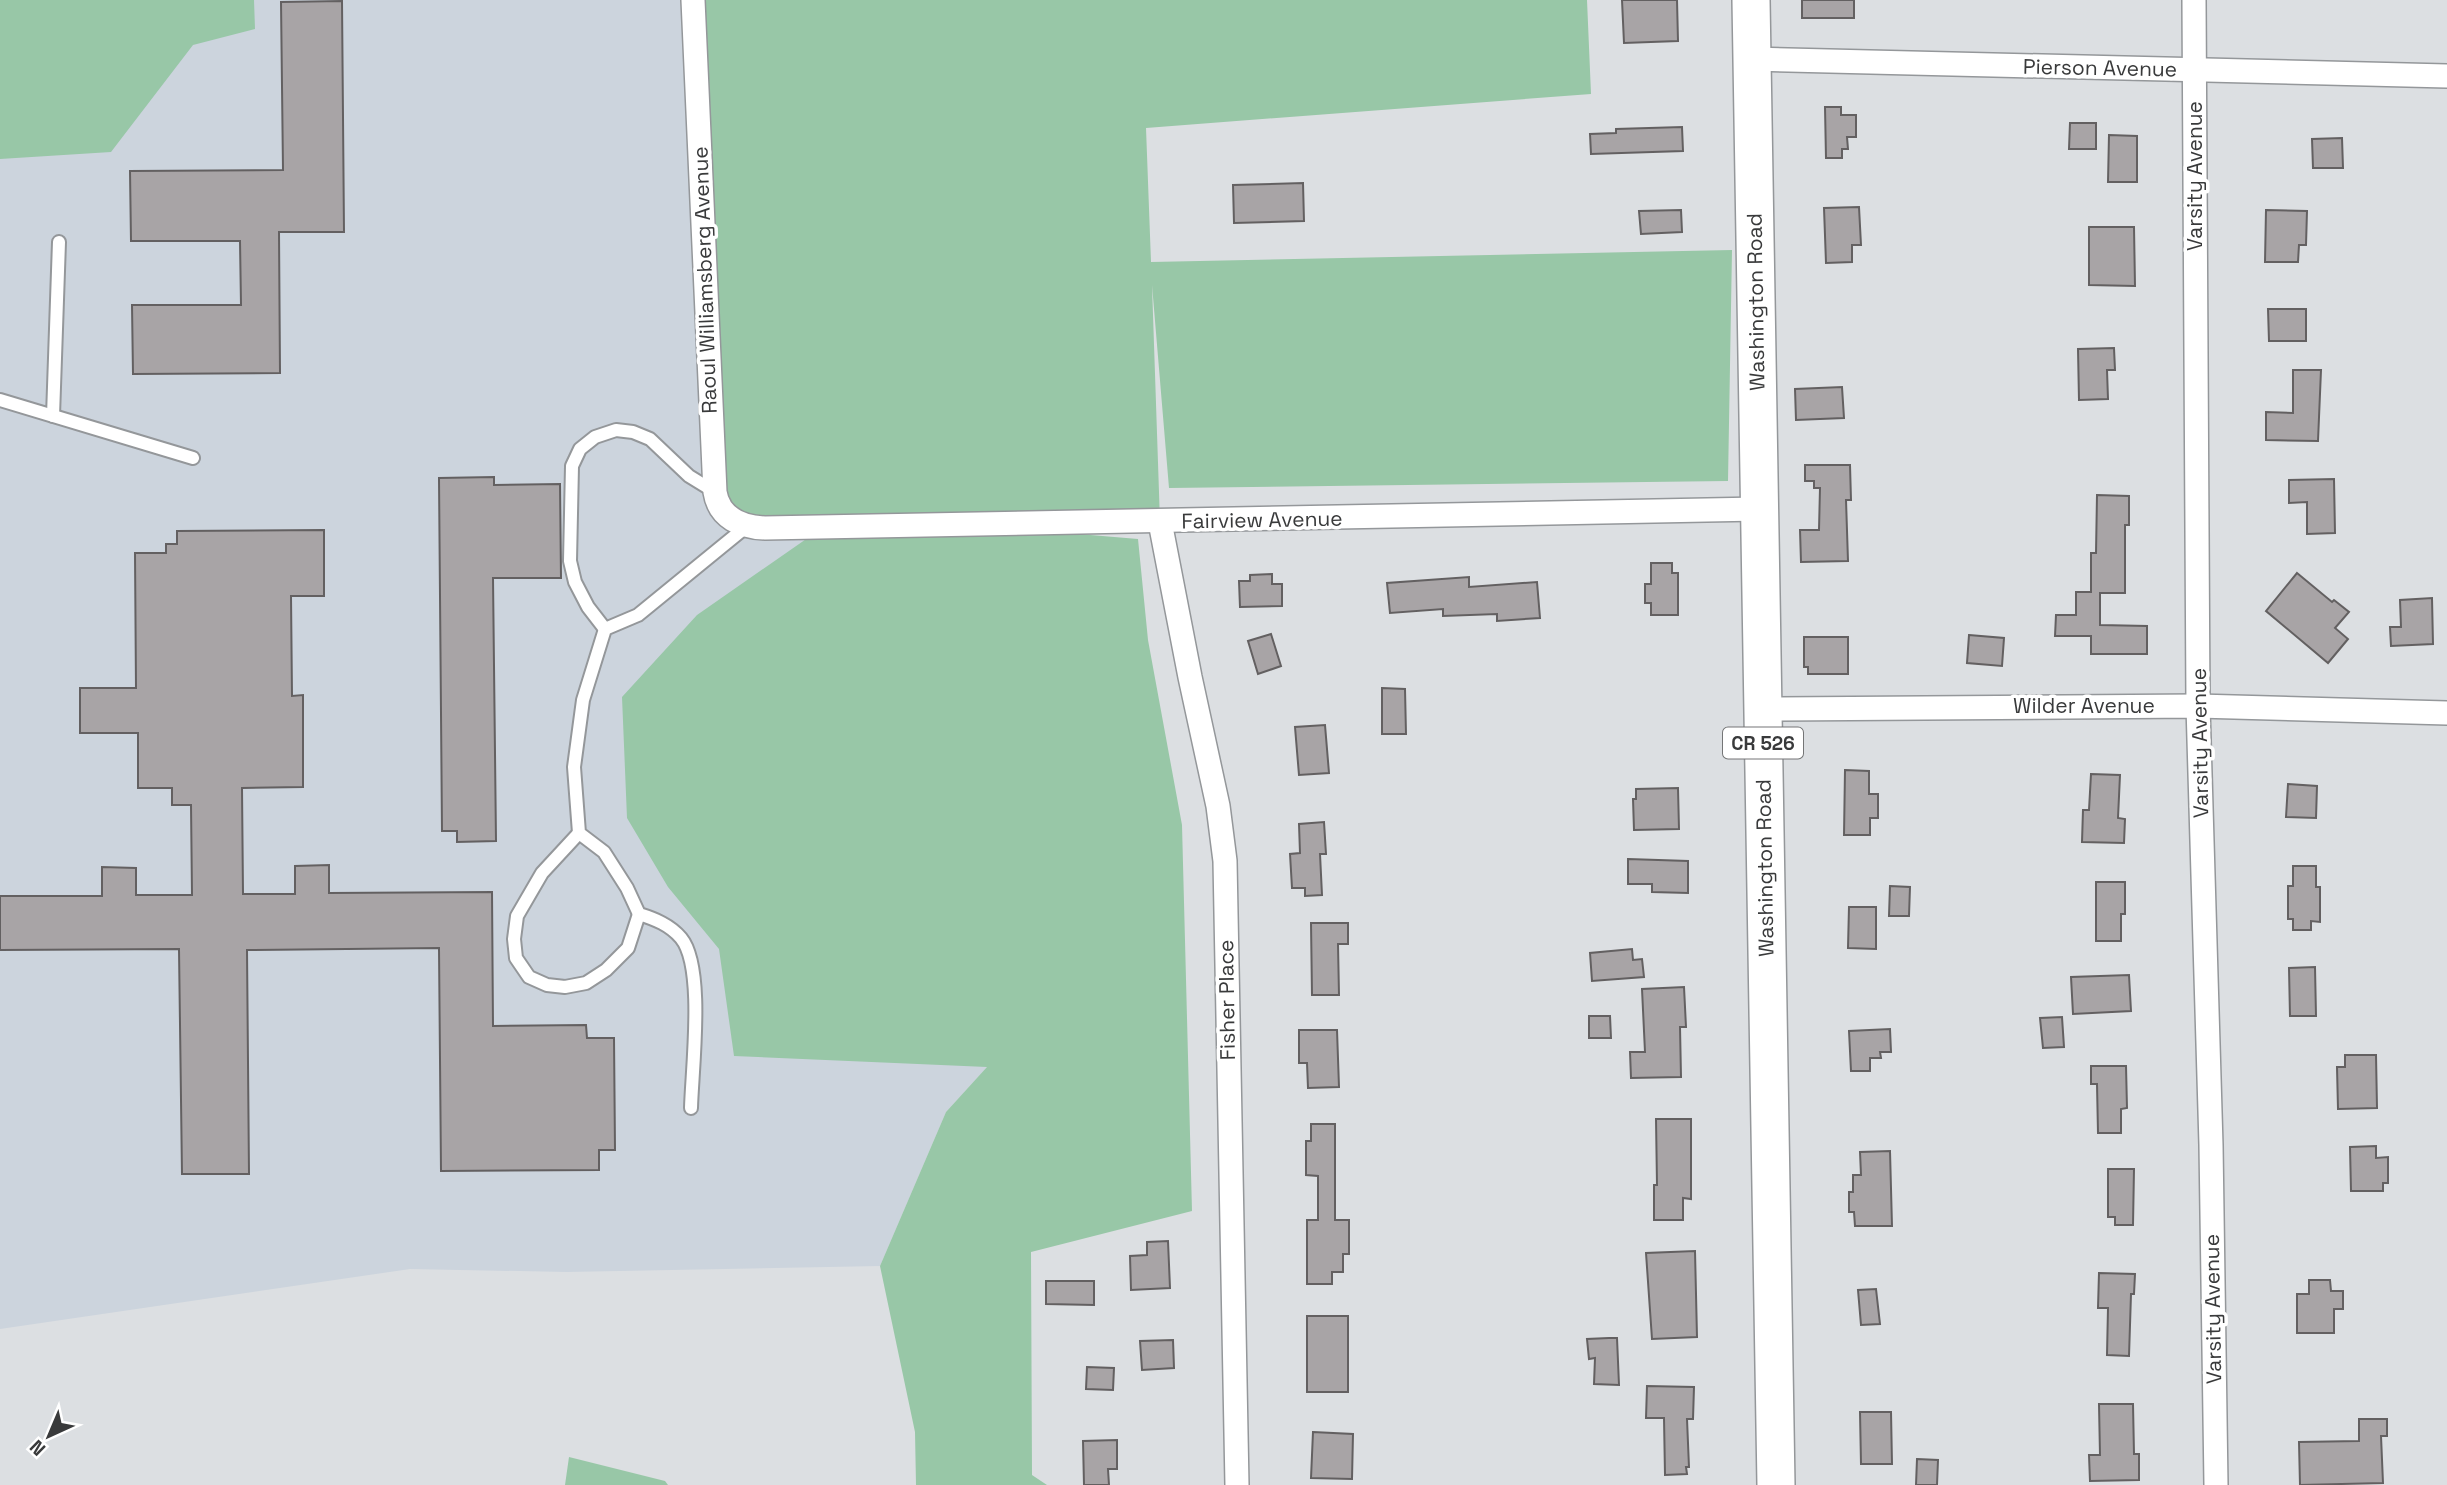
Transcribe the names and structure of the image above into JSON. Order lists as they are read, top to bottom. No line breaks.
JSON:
{"streets":{"main road":["Washington Road","CR 526"],"street":["Pierson Avenue","Varsity Avenue","Raoul Williamsberg Avenue","Fairview Avenue","Wilder Avenue","Fisher Place"]},"crossings":[["Pierson Avenue","Varsity Avenue"],["Pierson Avenue","Washington Road"],["Varsity Avenue","Wilder Avenue"],["Washington Road","Fairview Avenue"],["Washington Road","Wilder Avenue"],["Fairview Avenue","Fisher Place"]],"north":"bottom left"}
